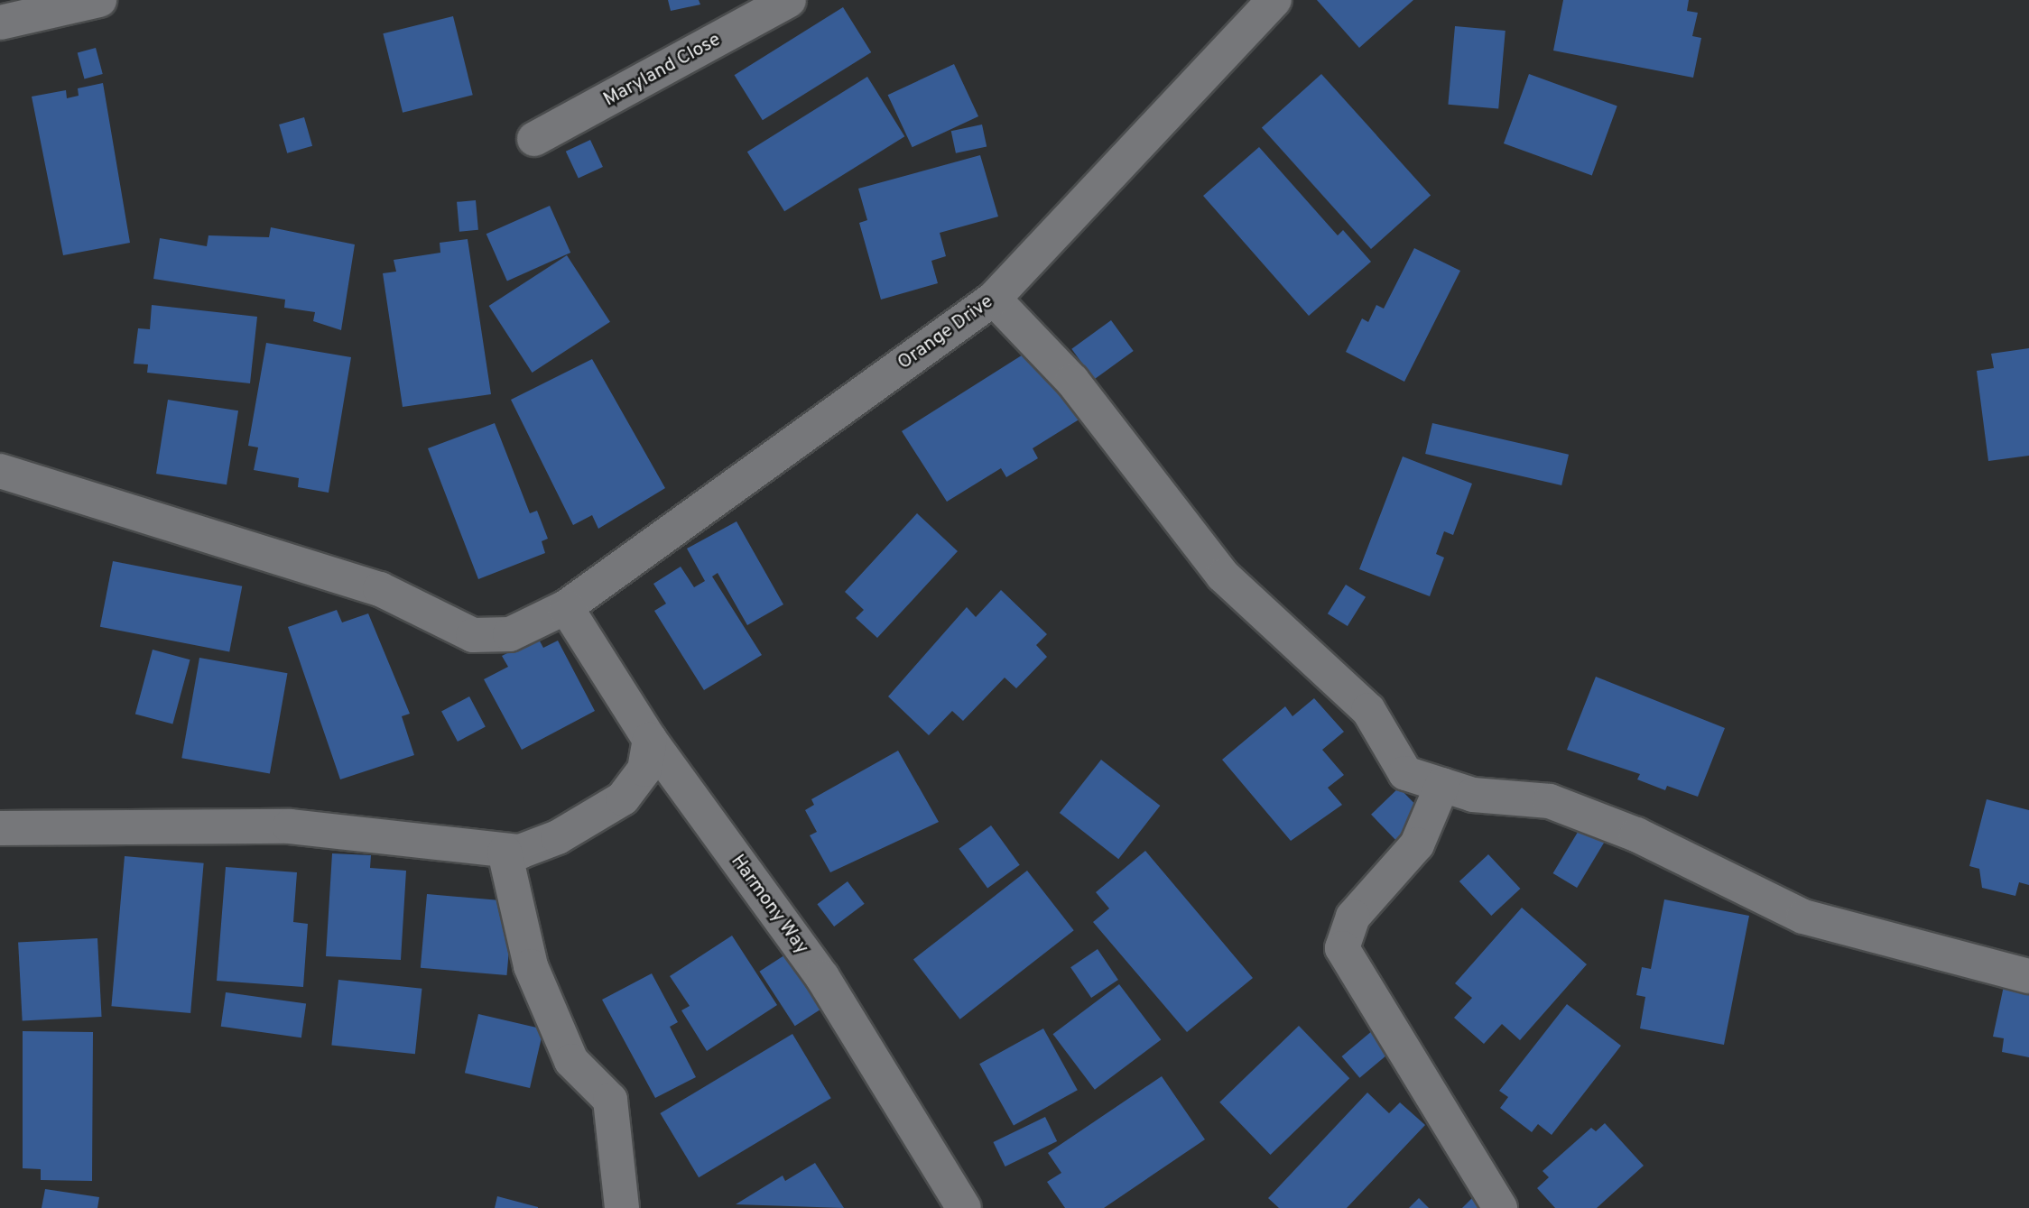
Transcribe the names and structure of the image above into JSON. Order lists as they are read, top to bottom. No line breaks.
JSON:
{"streets":{"street":["Maryland Close","Orange Drive","Harmony Way"]},"crossings":[["Orange Drive","Harmony Way"]]}
